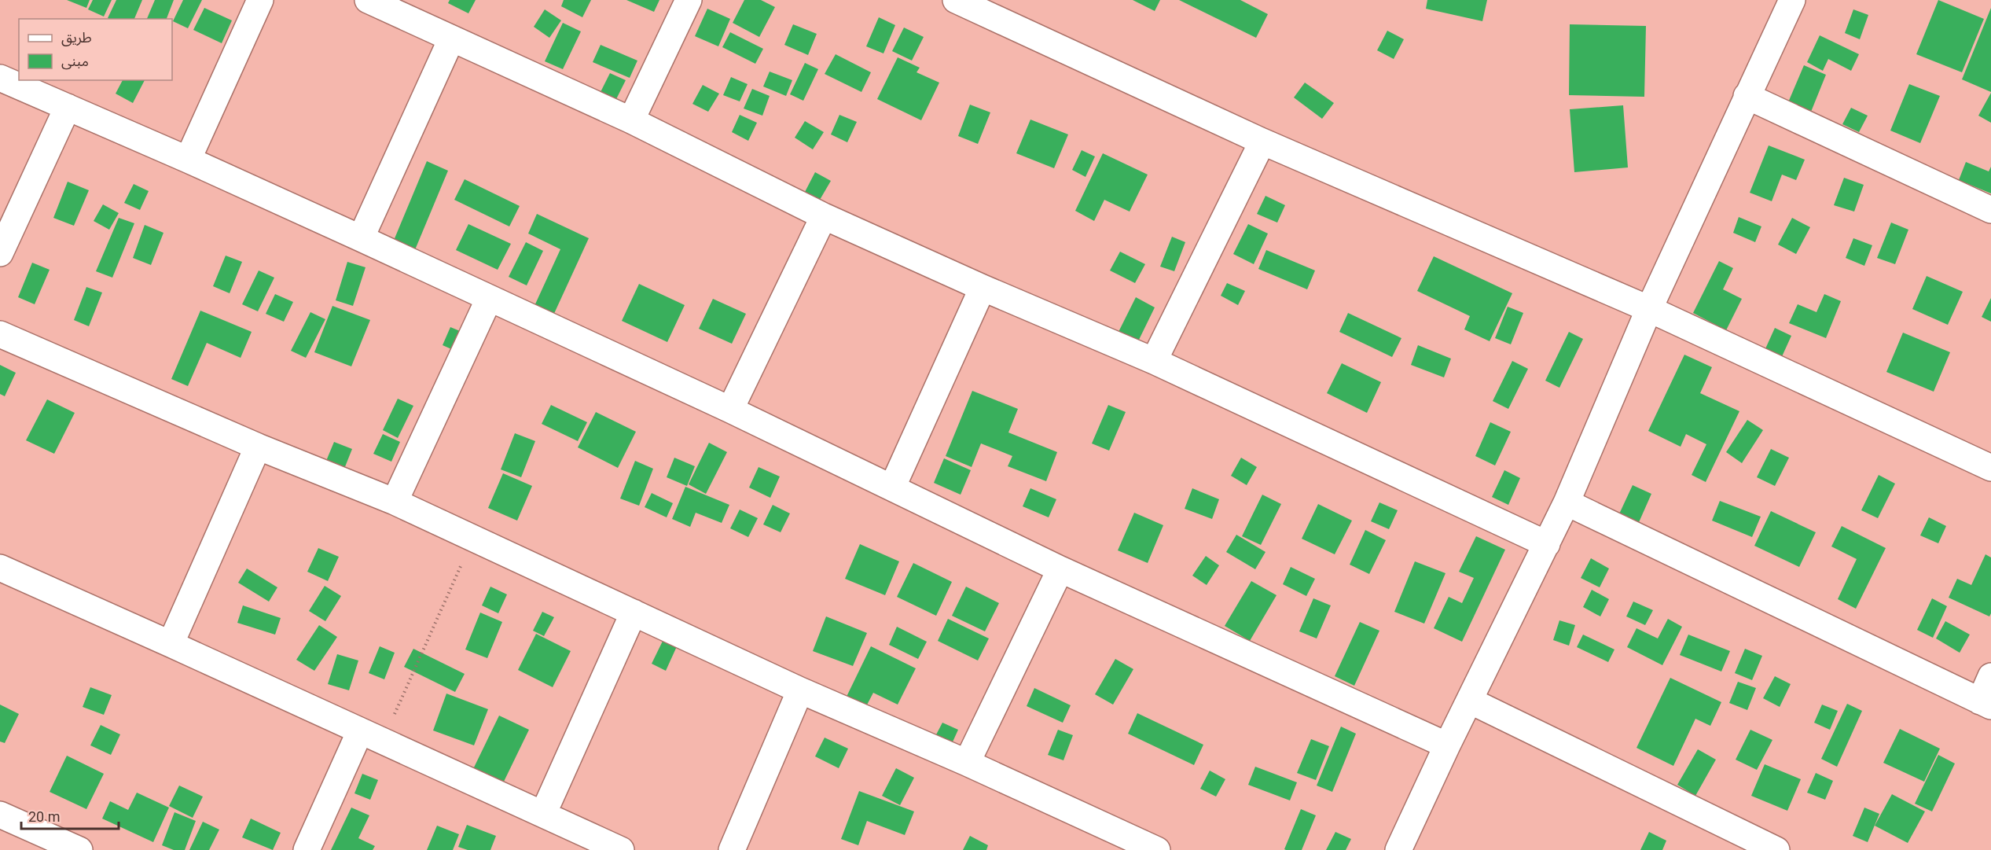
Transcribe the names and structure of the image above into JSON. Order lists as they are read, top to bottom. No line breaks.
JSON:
{"legend":["طريق","مبنى"],"scale_bar":"20 m"}
